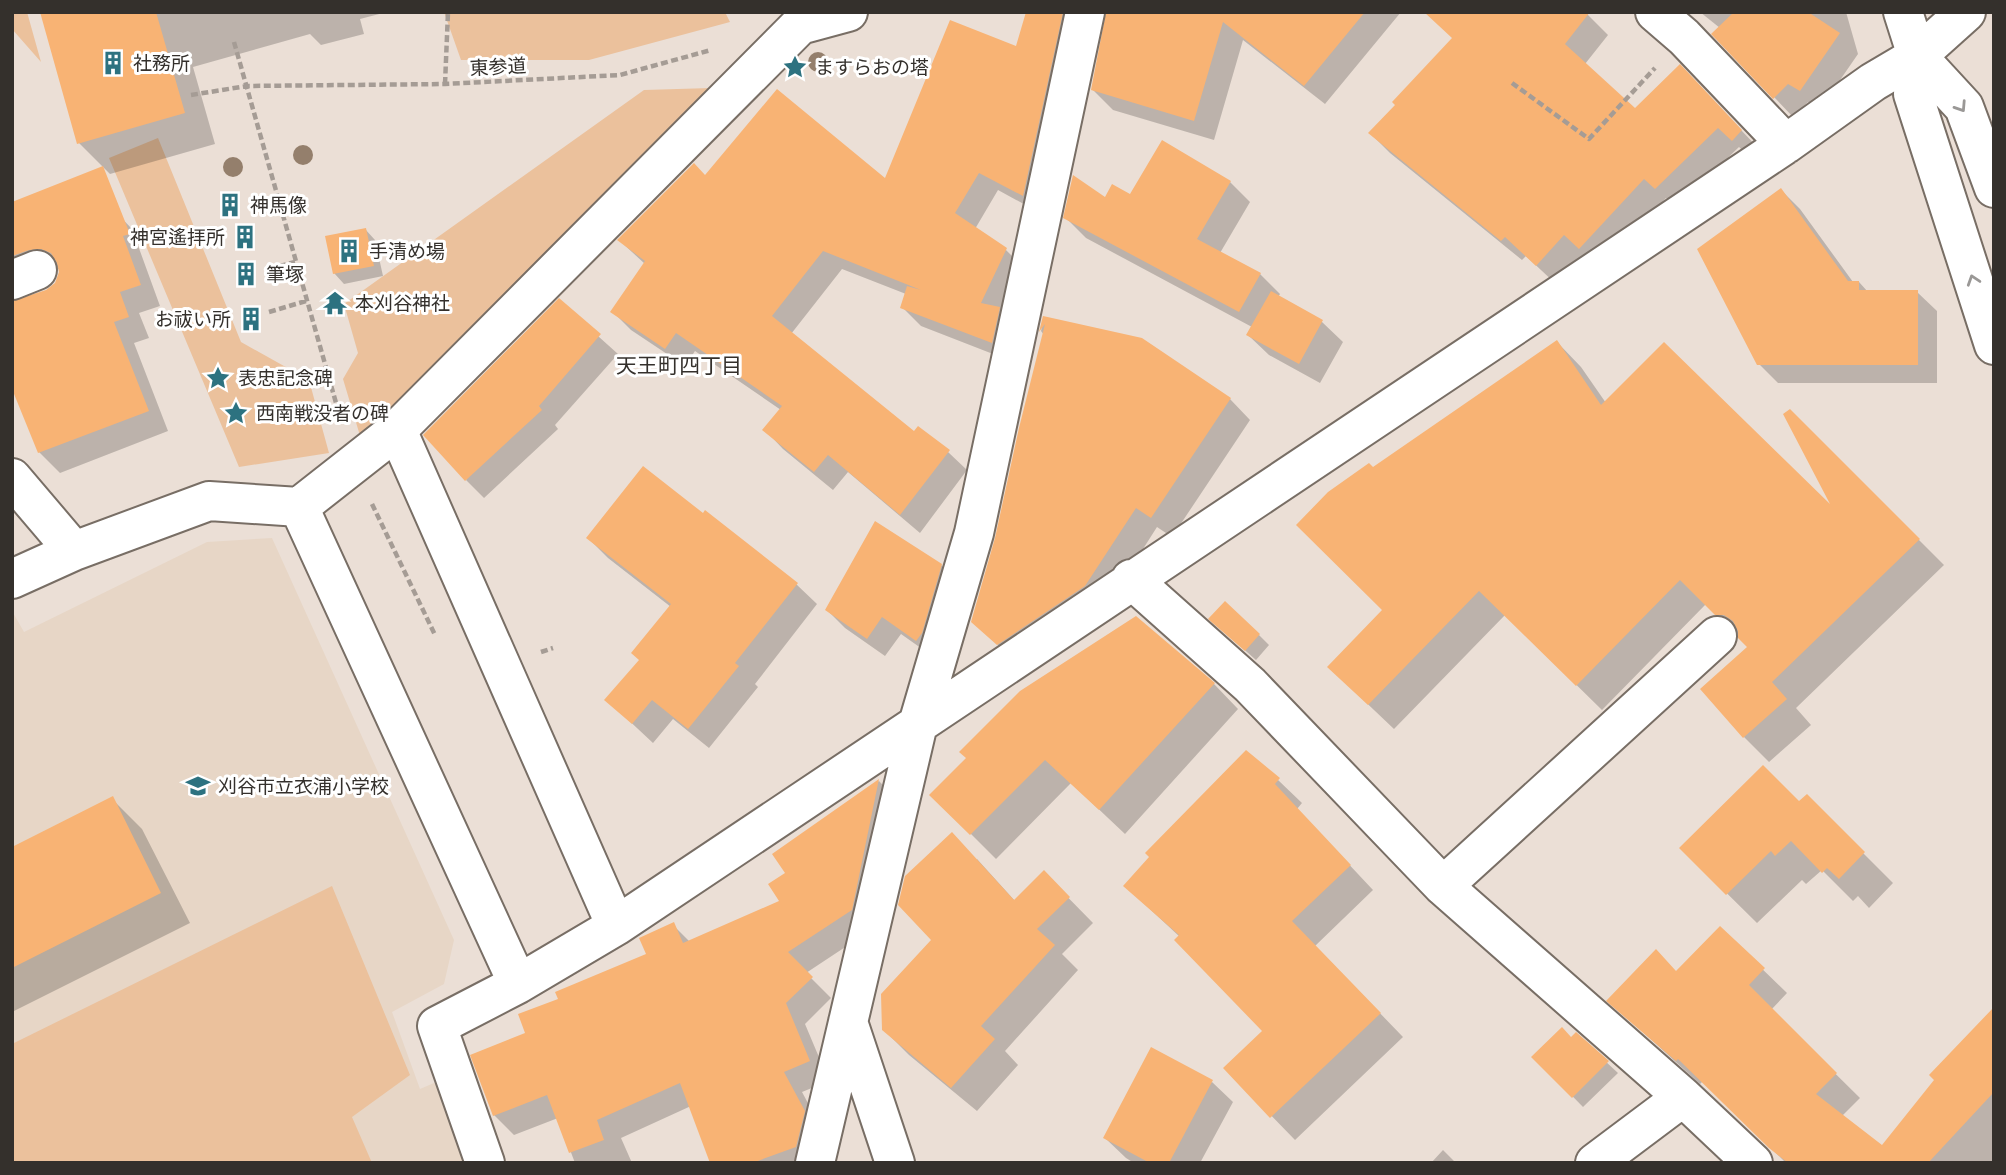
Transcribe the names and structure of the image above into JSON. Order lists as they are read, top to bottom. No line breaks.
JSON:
{"streets":{"path":["東参道"]},"districts":["天王町四丁目"],"places":{"building":["社務所","神馬像","神宮遙拝所","手清め場","筆塚","お祓い所"],"place":["ますらおの塔","表忠記念碑","西南戦没者の碑"],"temple":["本刈谷神社"],"school or university":["刈谷市立衣浦小学校"]}}
